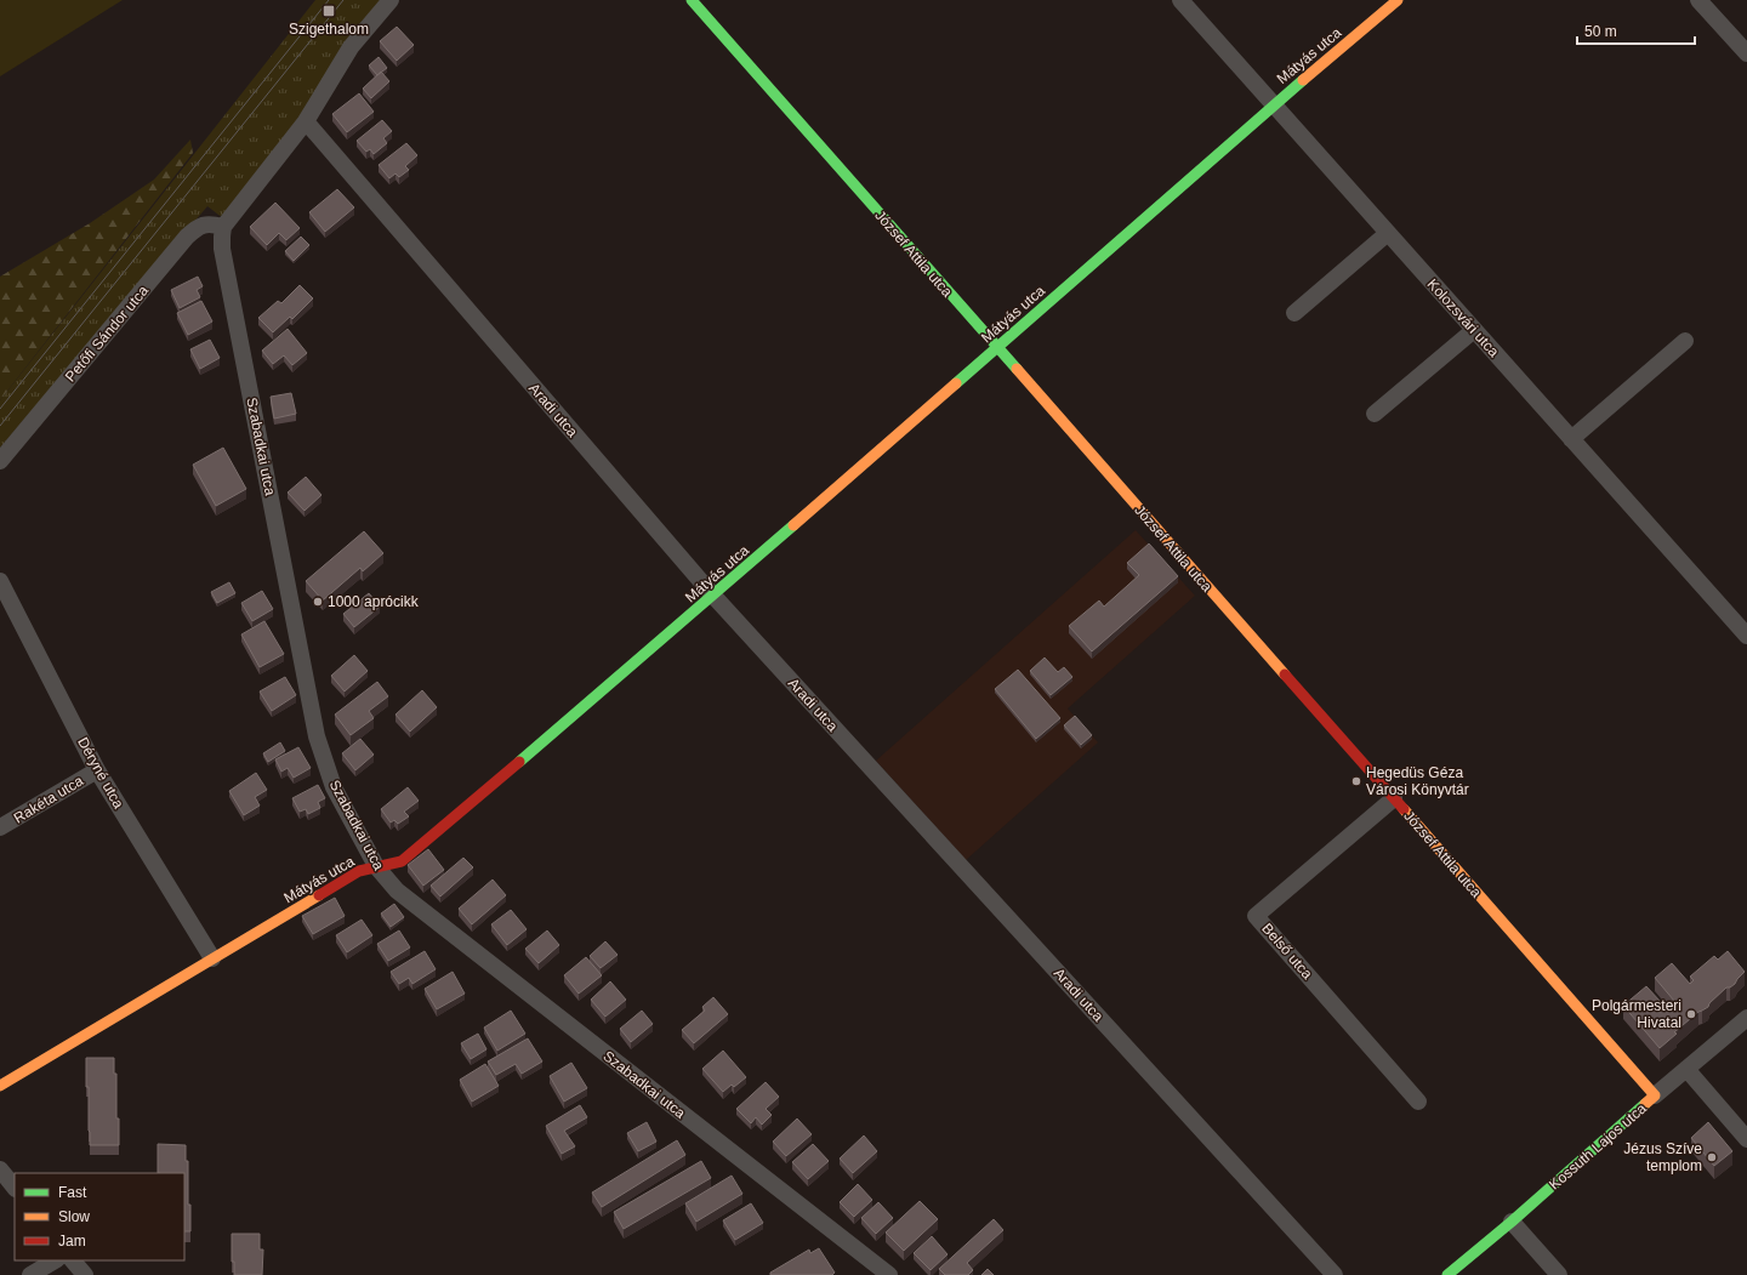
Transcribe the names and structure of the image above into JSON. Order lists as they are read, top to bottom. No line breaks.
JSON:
{"streets":{"street":["Mátyás utca","József Attila utca","Kolozsvári utca","Petőfi Sándor utca","Aradi utca","Szabadkai utca","Déryné utca","Rakéta utca","Belső utca","Kossuth Lajos utca"]},"crossings":[["Mátyás utca","József Attila utca"],["Mátyás utca","Kolozsvári utca"],["Mátyás utca","Aradi utca"],["Mátyás utca","Szabadkai utca"],["Mátyás utca","Déryné utca"],["József Attila utca","Belső utca"],["József Attila utca","Kossuth Lajos utca"],["Petőfi Sándor utca","Szabadkai utca"],["Déryné utca","Rakéta utca"]],"places":{"transit":["Szigethalom"],"other":["1000 aprócikk","Hegedüs Géza Városi Könyvtár","Polgármesteri Hivatal","Jézus Szíve templom"]},"legend":["Fast","Slow","Jam"],"scale_bar":"50 m"}
